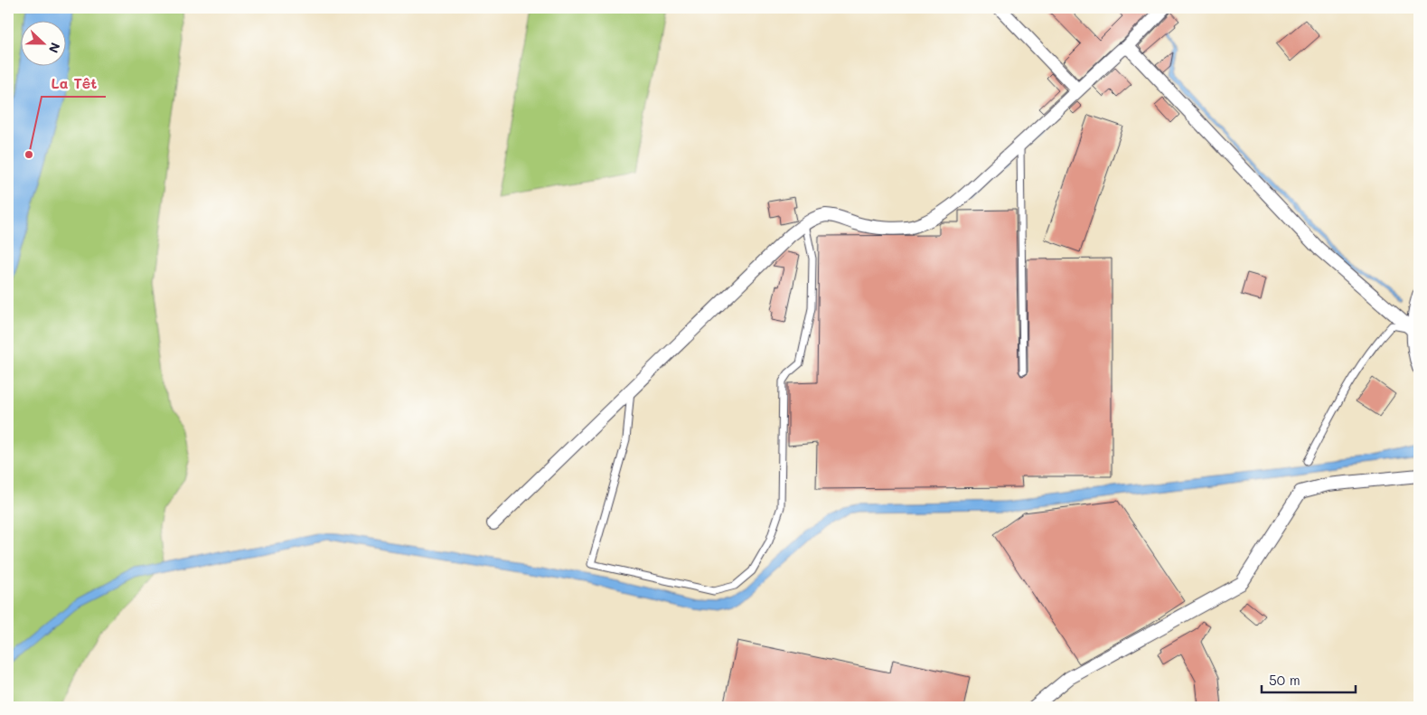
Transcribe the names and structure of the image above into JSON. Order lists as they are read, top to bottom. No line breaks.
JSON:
{"places":["La Têt"],"scale_bar":"50 m","north":"right"}
